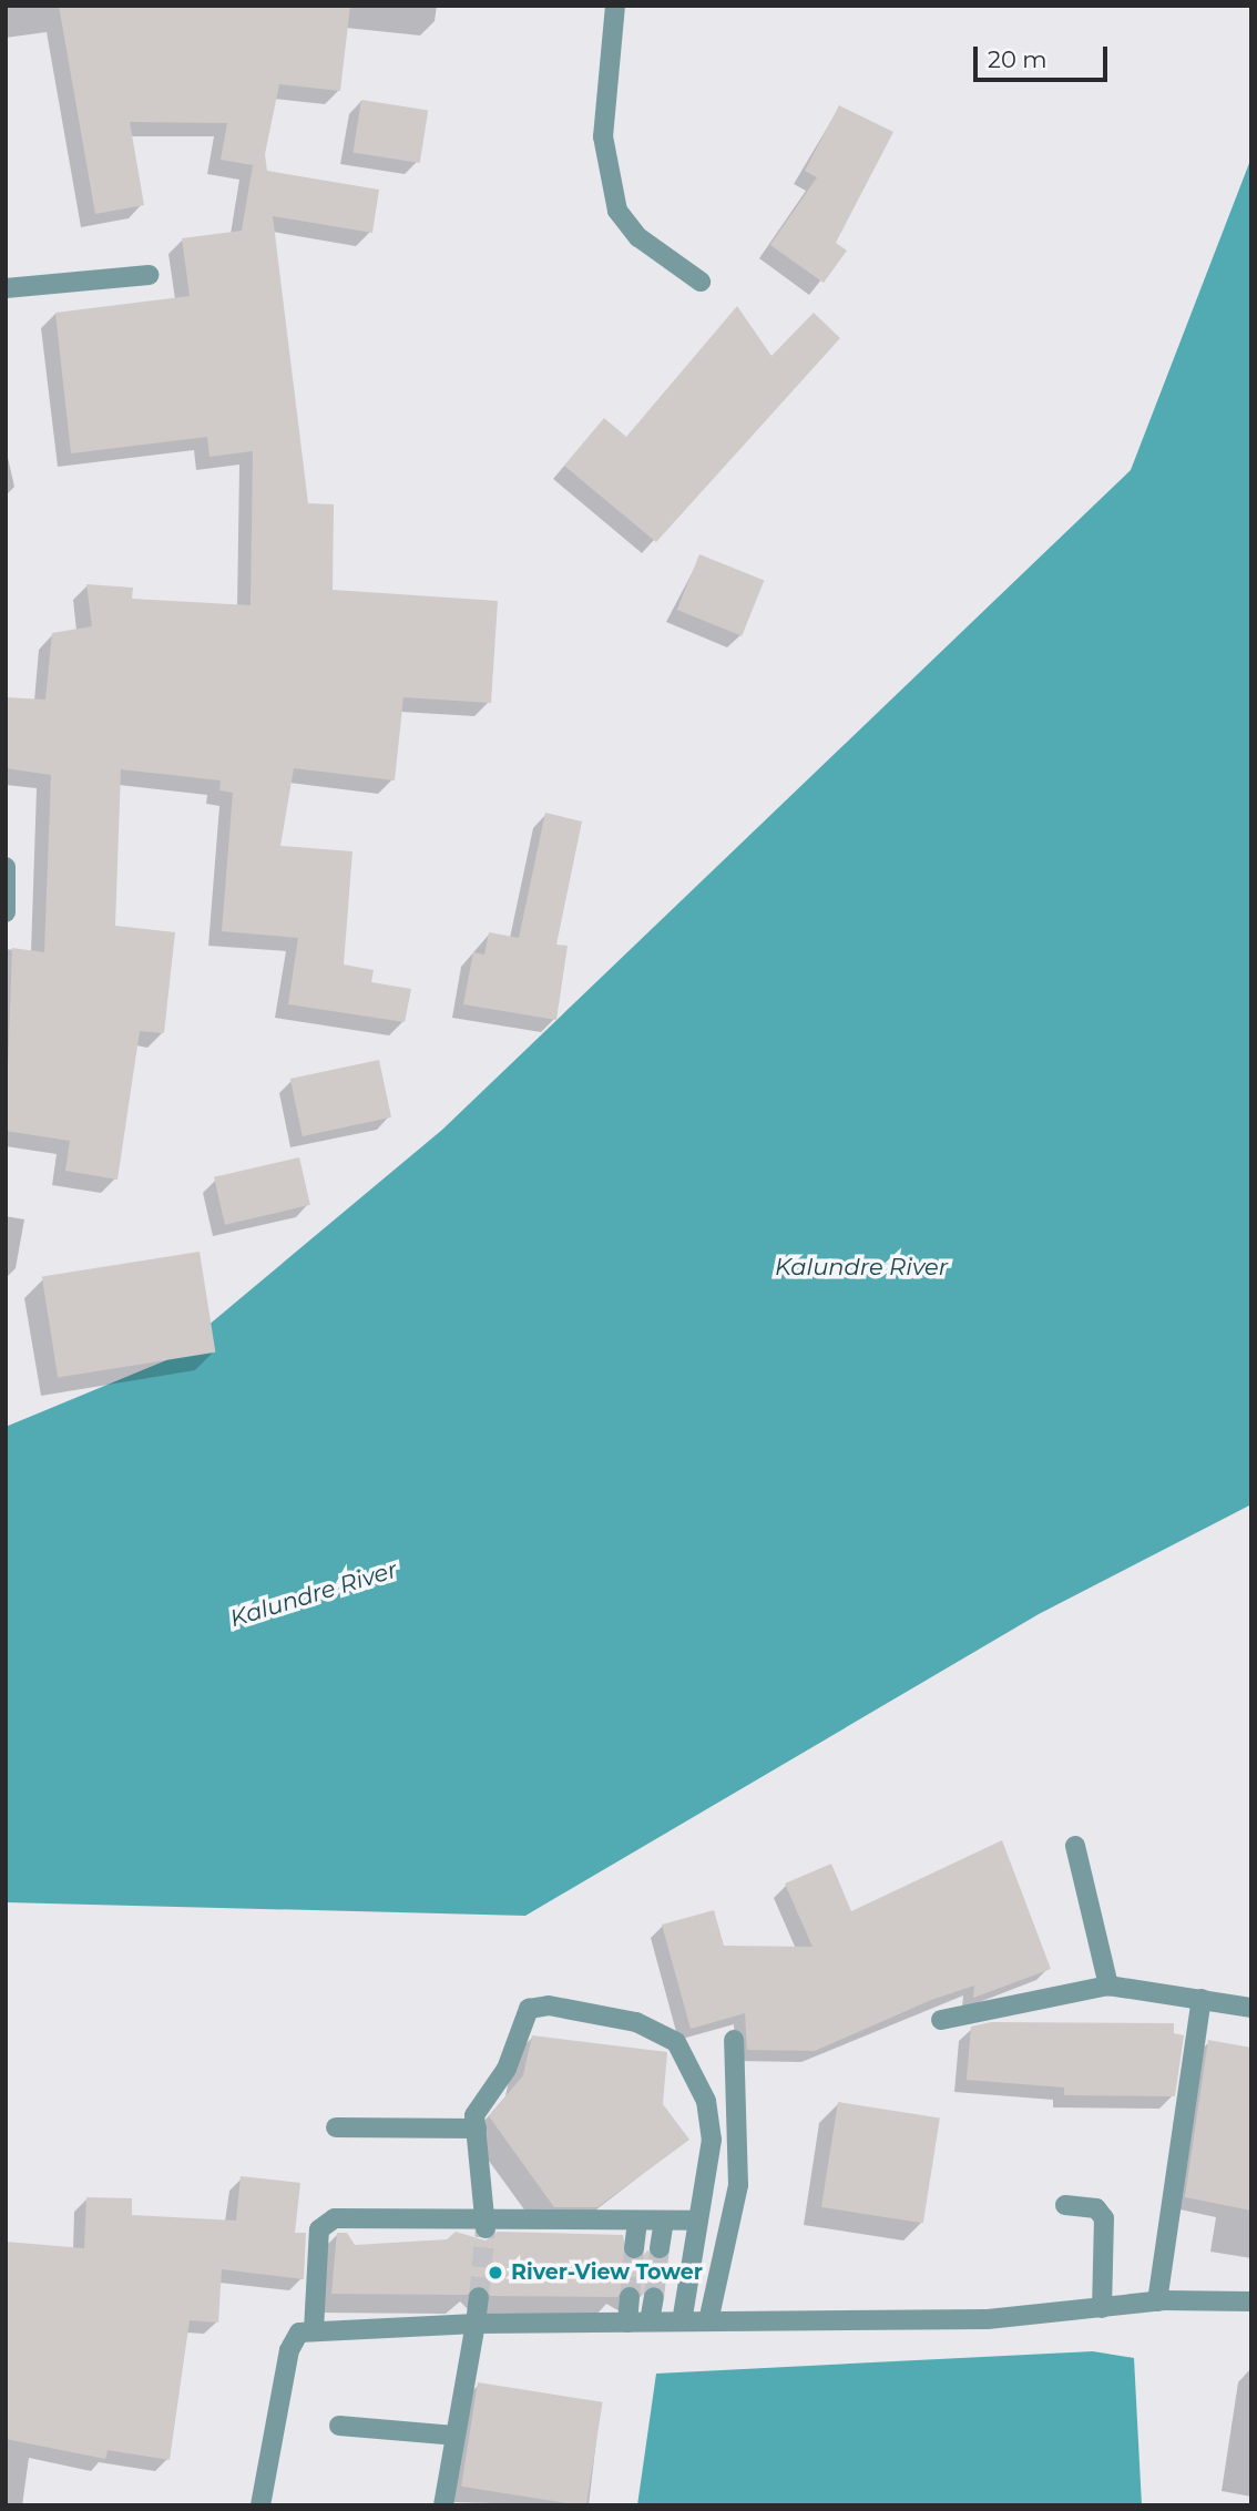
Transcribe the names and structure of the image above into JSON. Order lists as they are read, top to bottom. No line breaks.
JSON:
{"water":["Kalundre River"],"places":["River-View Tower"],"scale_bar":"20 m"}
